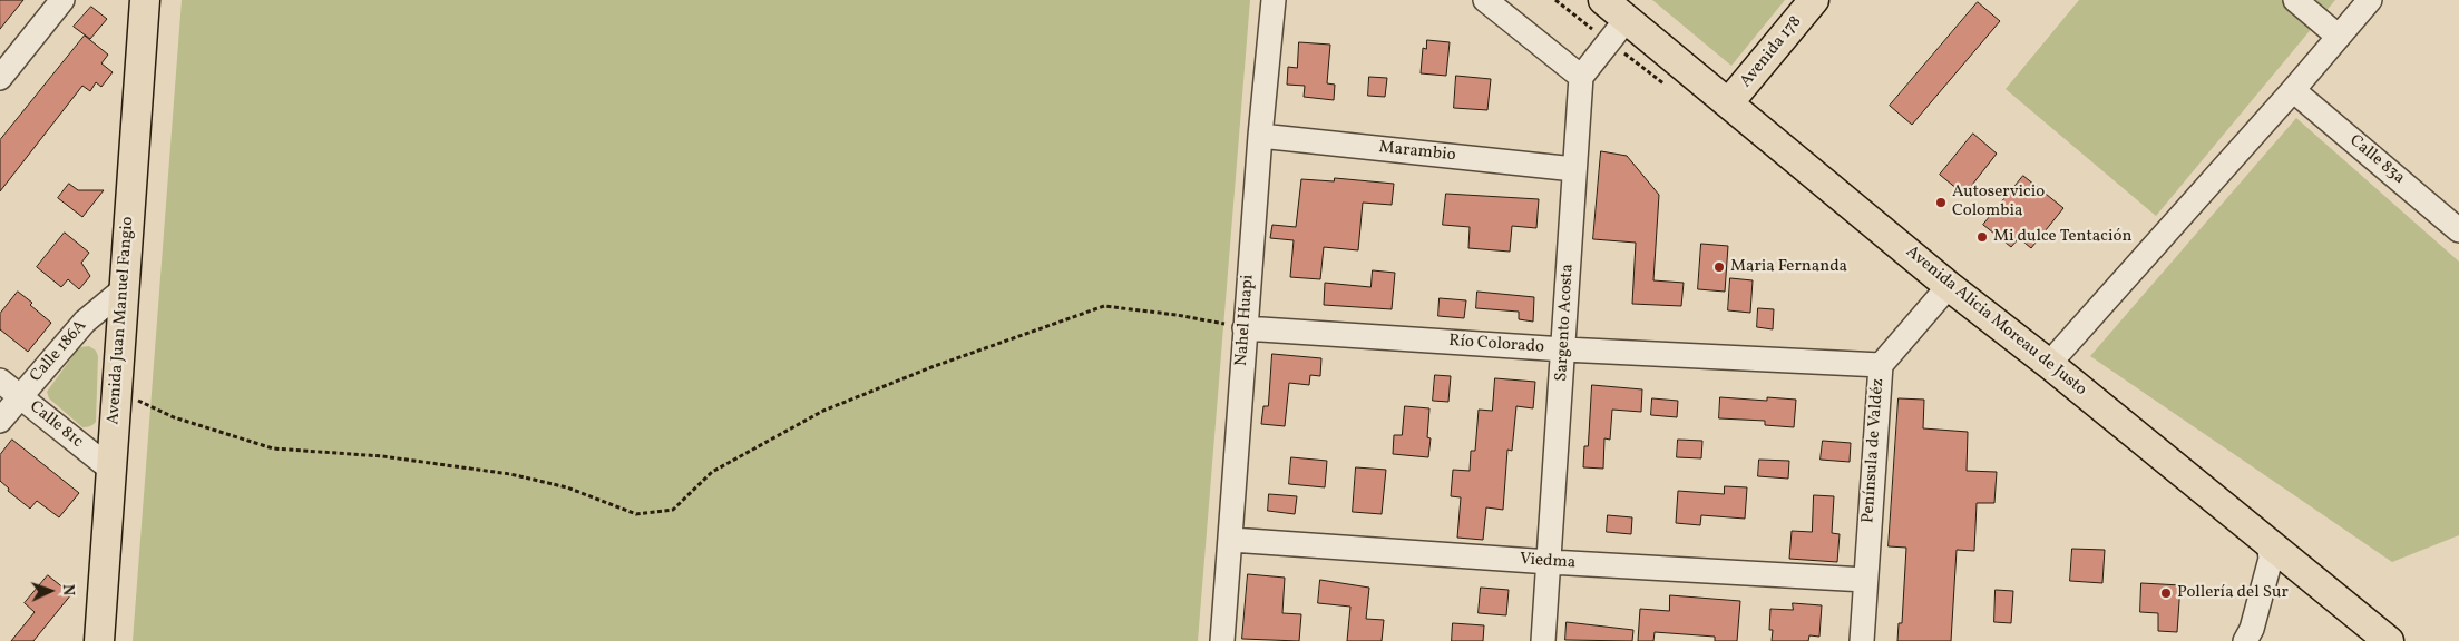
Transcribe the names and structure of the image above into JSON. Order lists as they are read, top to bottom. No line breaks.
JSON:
{"streets":{"main road":["Avenida 178","Avenida Juan Manuel Fangio","Avenida Alicia Moreau de Justo"],"street":["Marambio","Calle 83a","Nahel Huapi","Sargento Acosta","Río Colorado","Calle 186A","Calle 81c","Península de Valdéz","Viedma"]},"crossings":[["Avenida 178","Avenida Alicia Moreau de Justo"],["Marambio","Nahel Huapi"],["Marambio","Sargento Acosta"],["Avenida Juan Manuel Fangio","Calle 186A"],["Avenida Juan Manuel Fangio","Calle 81c"],["Nahel Huapi","Río Colorado"],["Nahel Huapi","Viedma"],["Avenida Alicia Moreau de Justo","Península de Valdéz"],["Sargento Acosta","Río Colorado"],["Sargento Acosta","Viedma"],["Río Colorado","Península de Valdéz"],["Calle 186A","Calle 81c"],["Península de Valdéz","Viedma"]],"places":["Autoservicio Colombia","Mi dulce Tentación","Maria Fernanda","Pollería del Sur"],"north":"right"}
